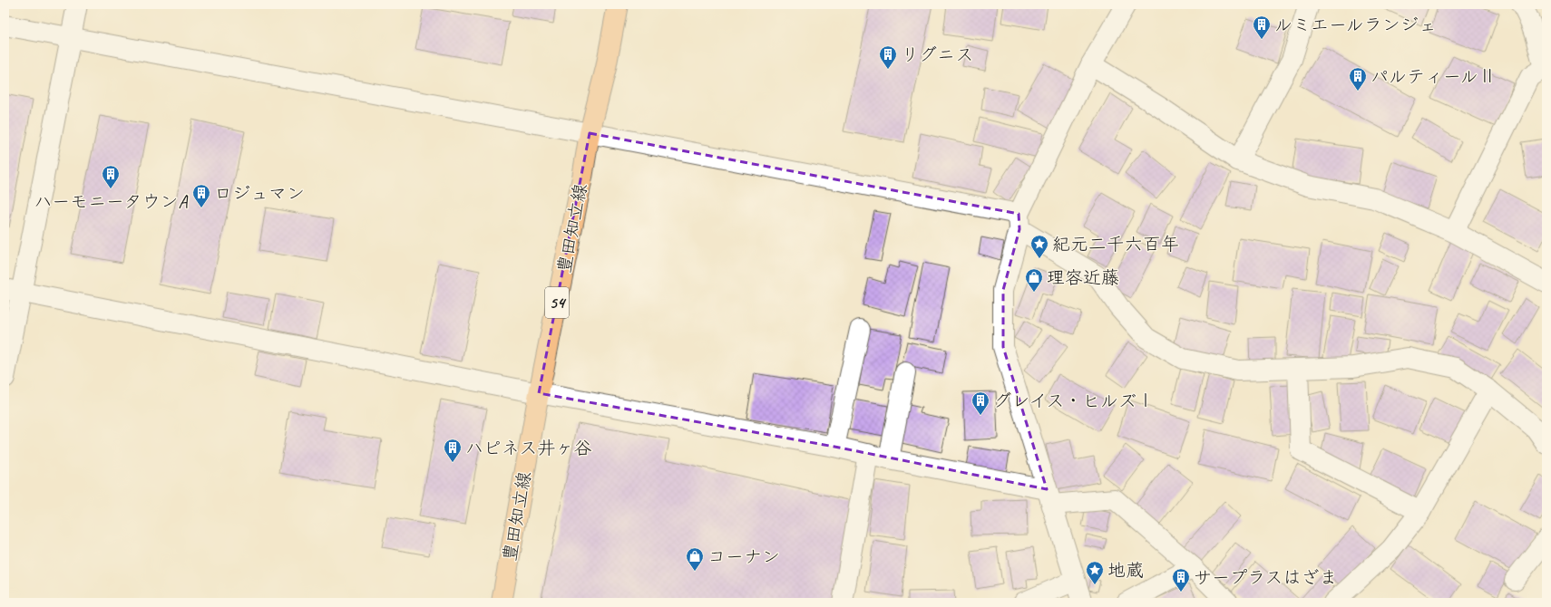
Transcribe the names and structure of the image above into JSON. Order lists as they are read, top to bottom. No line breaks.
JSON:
{"streets":{"main road":["豊田知立線","54"]},"places":{"building":["ルミエールランジェ","リグニス","パルティールⅡ","ハーモニータウンA","ロジュマン","グレイス・ヒルズⅠ","ハピネス井ヶ谷","サープラスはざま"],"place":["紀元二千六百年","地蔵"],"shop":["理容近藤","コーナン"]}}
